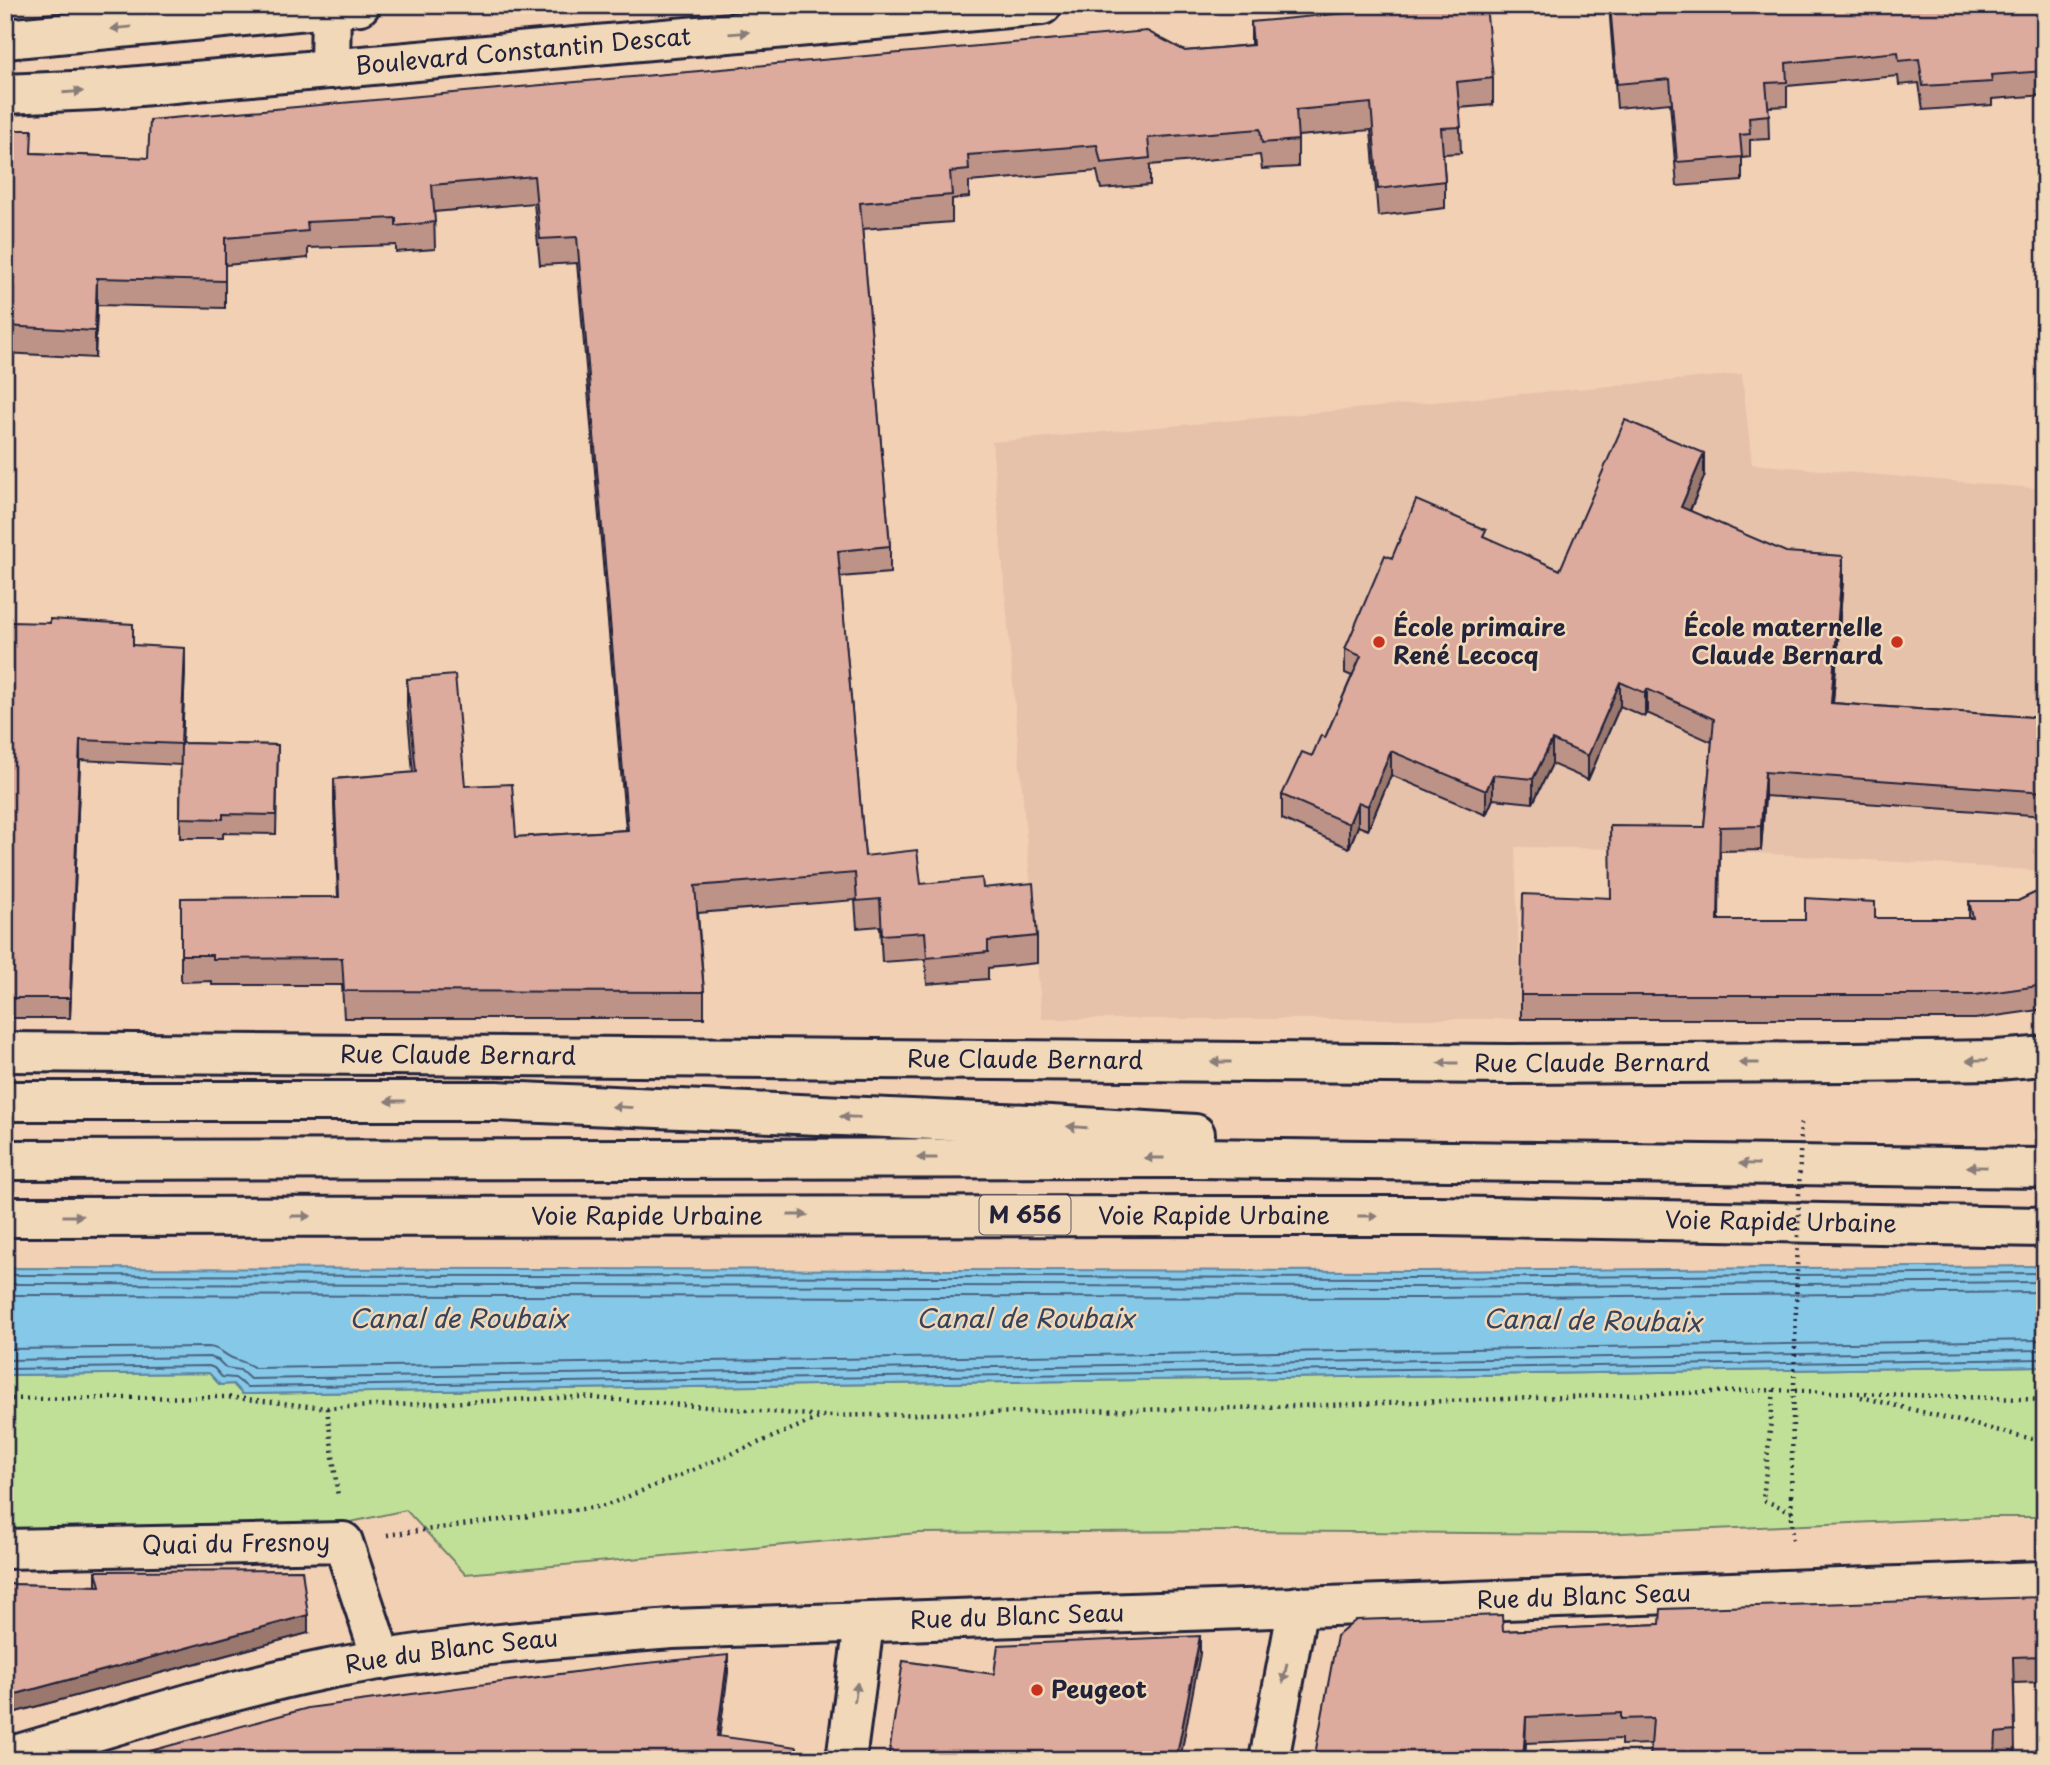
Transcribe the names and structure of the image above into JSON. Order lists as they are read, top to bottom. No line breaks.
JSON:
{"streets":{"main road":["Boulevard Constantin Descat","Rue Claude Bernard","Voie Rapide Urbaine","M 656","Quai du Fresnoy","Rue du Blanc Seau"]},"crossings":[["Quai du Fresnoy","Rue du Blanc Seau"]],"water":["Canal de Roubaix"],"places":["École primaire René Lecocq","École maternelle Claude Bernard","Peugeot"]}
